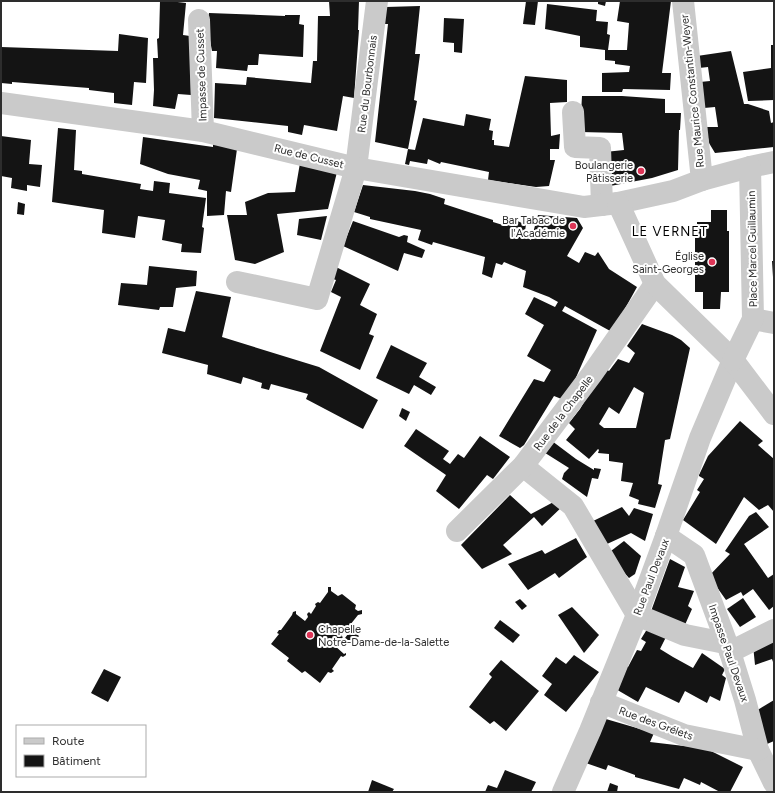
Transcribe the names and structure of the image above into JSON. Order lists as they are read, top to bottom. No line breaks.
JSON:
{"streets":{"street":["Impasse de Cusset","Rue du Bourbonnais","Rue Maurice Constantin-Weyer","Rue de Cusset","Place Marcel Guillaumin","Rue de la Chapelle","Rue Paul Devaux","Impasse Paul Devaux","Rue des Grélets"]},"crossings":[["Impasse de Cusset","Rue de Cusset"],["Rue du Bourbonnais","Rue de Cusset"],["Place Marcel Guillaumin","Rue Paul Devaux"],["Rue Paul Devaux","Impasse Paul Devaux"],["Rue Paul Devaux","Rue des Grélets"],["Impasse Paul Devaux","Rue des Grélets"]],"districts":["LE VERNET"],"places":["Boulangerie Pâtisserie","Bar Tabac de l'Académie","Église Saint-Georges","Chapelle Notre-Dame-de-la-Salette"],"legend":["Route","Bâtiment"]}
